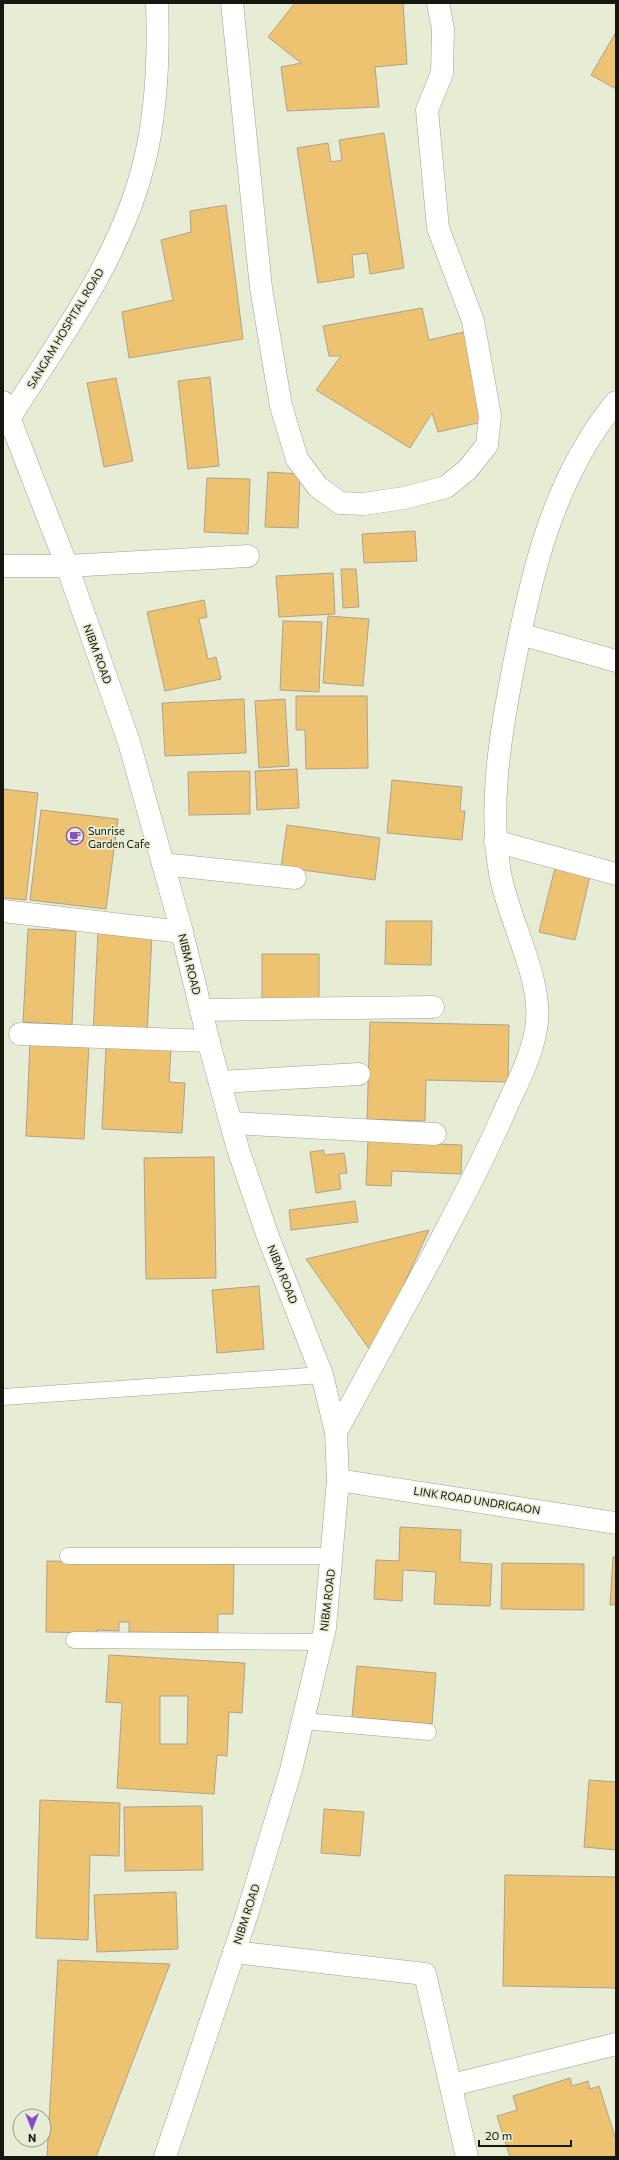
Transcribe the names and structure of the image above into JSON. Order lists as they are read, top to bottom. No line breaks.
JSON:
{"streets":{"street":["SANGAM HOSPITAL ROAD","NIBM ROAD","LINK ROAD UNDRIGAON"]},"crossings":[["SANGAM HOSPITAL ROAD","NIBM ROAD"],["NIBM ROAD","LINK ROAD UNDRIGAON"]],"places":{"cafe":["Sunrise Garden Cafe"]},"scale_bar":"20 m","north":"bottom"}
